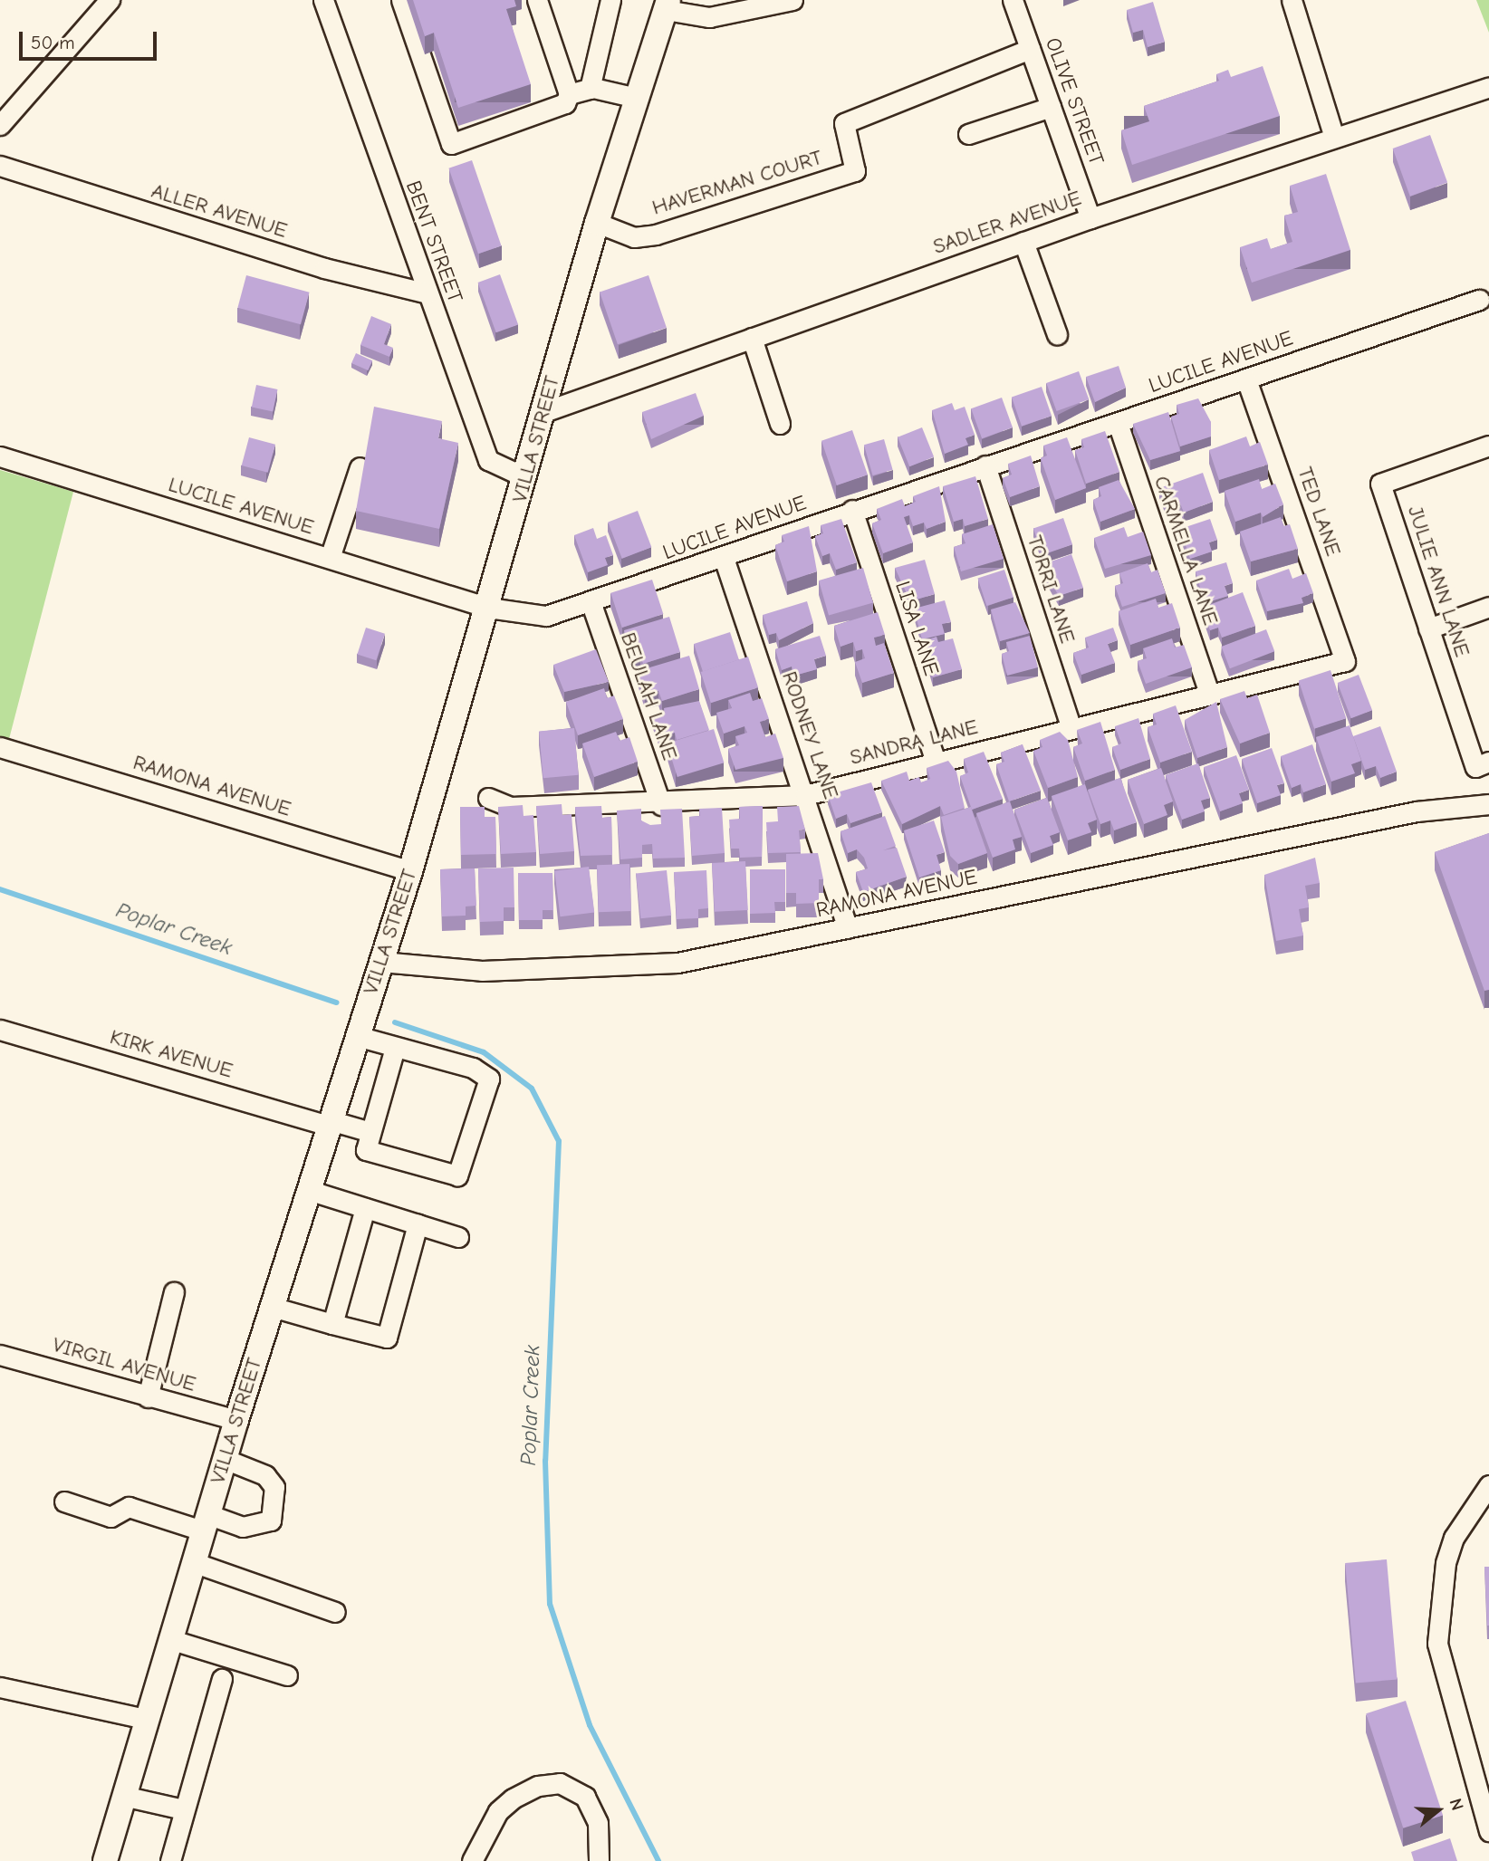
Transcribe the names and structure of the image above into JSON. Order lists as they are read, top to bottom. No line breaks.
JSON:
{"streets":{"main road":["VILLA STREET"],"street":["OLIVE STREET","HAVERMAN COURT","ALLER AVENUE","SADLER AVENUE","BENT STREET","LUCILE AVENUE","TED LANE","CARMELLA LANE","JULIE ANN LANE","TORRI LANE","LISA LANE","BEULAH LANE","RODNEY LANE","SANDRA LANE","RAMONA AVENUE","KIRK AVENUE","VIRGIL AVENUE"]},"crossings":[["OLIVE STREET","HAVERMAN COURT"],["OLIVE STREET","SADLER AVENUE"],["HAVERMAN COURT","VILLA STREET"],["ALLER AVENUE","BENT STREET"],["SADLER AVENUE","VILLA STREET"],["BENT STREET","VILLA STREET"],["LUCILE AVENUE","VILLA STREET"],["LUCILE AVENUE","TED LANE"],["LUCILE AVENUE","CARMELLA LANE"],["LUCILE AVENUE","TORRI LANE"],["LUCILE AVENUE","LISA LANE"],["LUCILE AVENUE","BEULAH LANE"],["LUCILE AVENUE","RODNEY LANE"],["VILLA STREET","RAMONA AVENUE"],["VILLA STREET","KIRK AVENUE"],["VILLA STREET","VIRGIL AVENUE"],["TED LANE","SANDRA LANE"],["CARMELLA LANE","SANDRA LANE"],["TORRI LANE","SANDRA LANE"],["LISA LANE","SANDRA LANE"],["BEULAH LANE","SANDRA LANE"],["RODNEY LANE","SANDRA LANE"],["RODNEY LANE","RAMONA AVENUE"]],"water":["Poplar Creek"],"scale_bar":"50 m","north":"right"}
